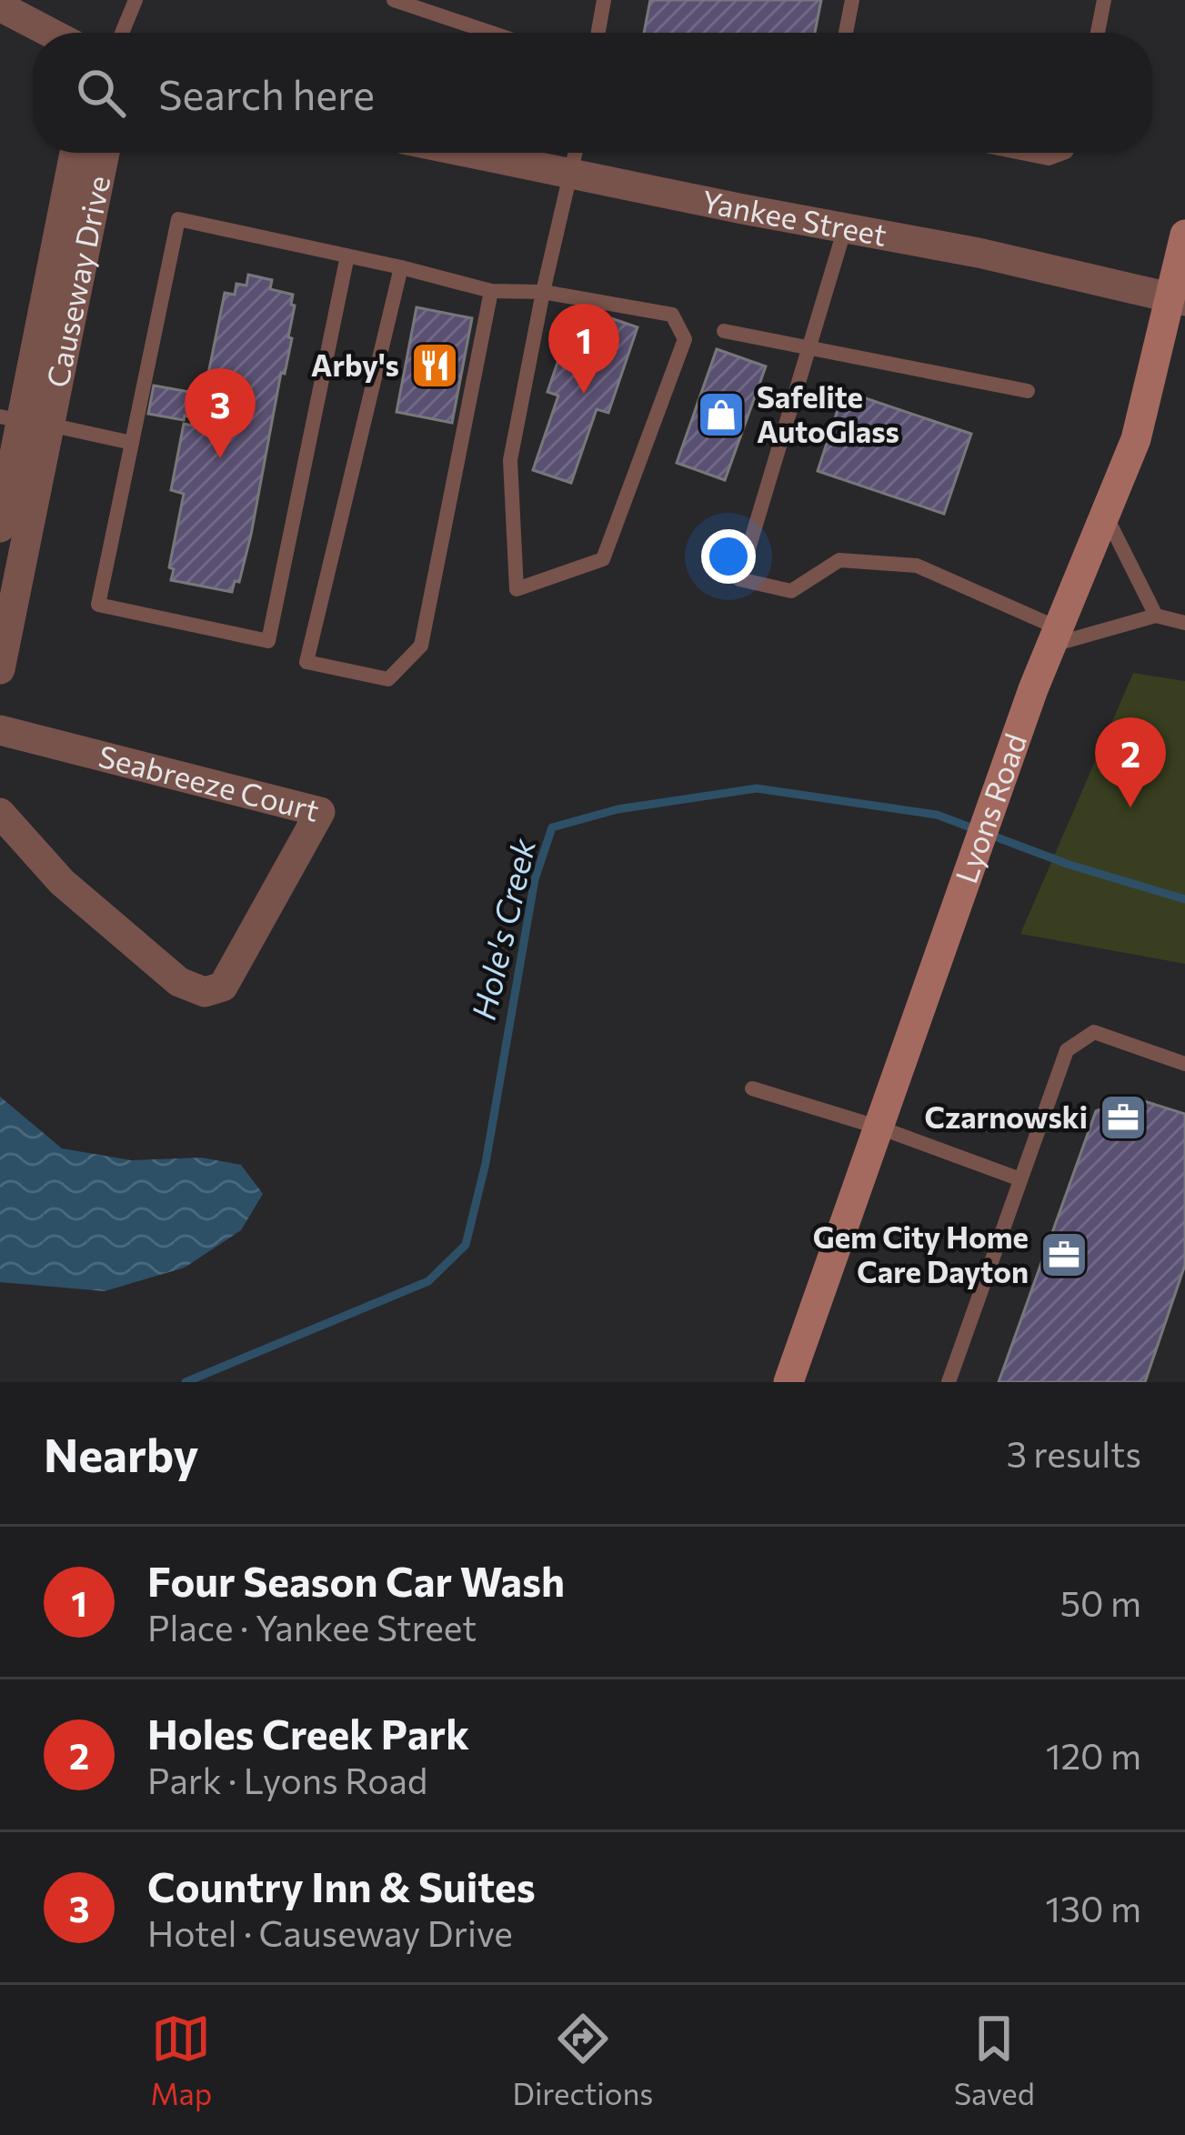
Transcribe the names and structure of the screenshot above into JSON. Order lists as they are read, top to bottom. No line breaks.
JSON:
{"streets":{"main road":["Lyons Road"],"street":["Yankee Street","Causeway Drive","Seabreeze Court"]},"crossings":[["Yankee Street","Lyons Road"]],"water":["Hole's Creek"],"places":{"restaurant":["Arby's"],"shop":["Safelite AutoGlass"],"office":["Czarnowski","Gem City Home Care Dayton"]},"page":{"search":"Search here","pins":["1","3","2"],"heading":["Nearby","3 results"],"list":[{"mark":"1","name":"Four Season Car Wash","note":"Place · Yankee Street","value":"50 m"},{"mark":"2","name":"Holes Creek Park","note":"Park · Lyons Road","value":"120 m"},{"mark":"3","name":"Country Inn & Suites","note":"Hotel · Causeway Drive","value":"130 m"}],"nav":["Map","Directions","Saved"]}}
